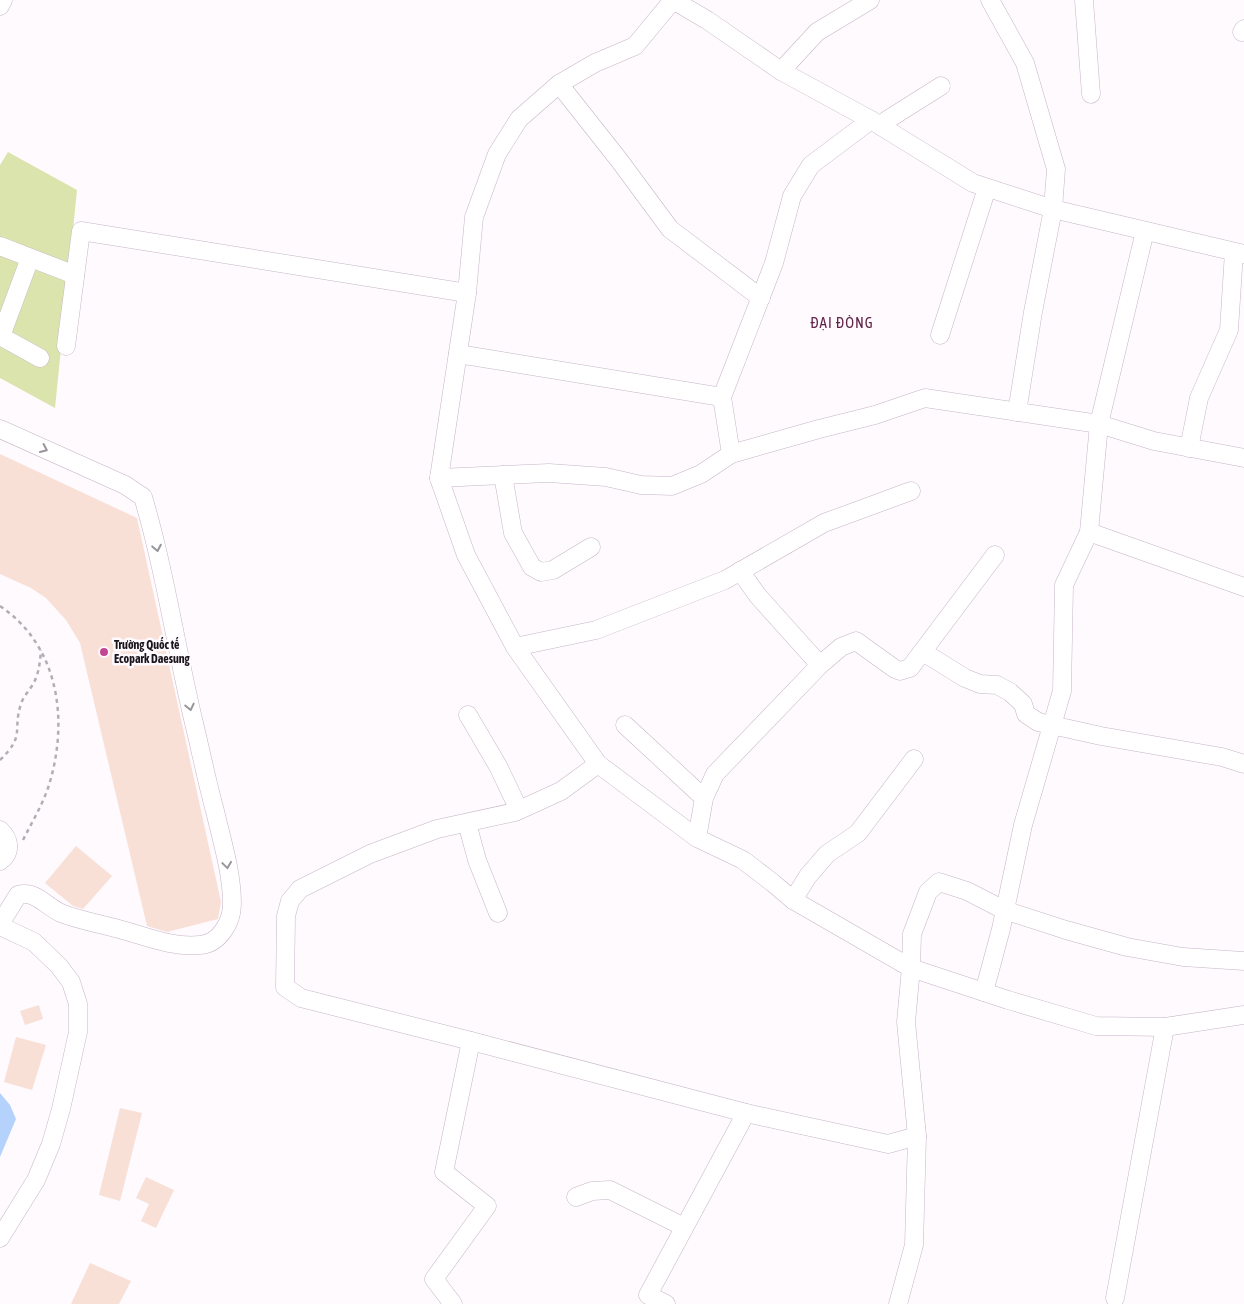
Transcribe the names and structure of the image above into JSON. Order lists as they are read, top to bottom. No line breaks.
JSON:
{"districts":["ĐẠI ĐÒNG"],"places":["Trường Quốc tế Ecopark Daesung"]}
